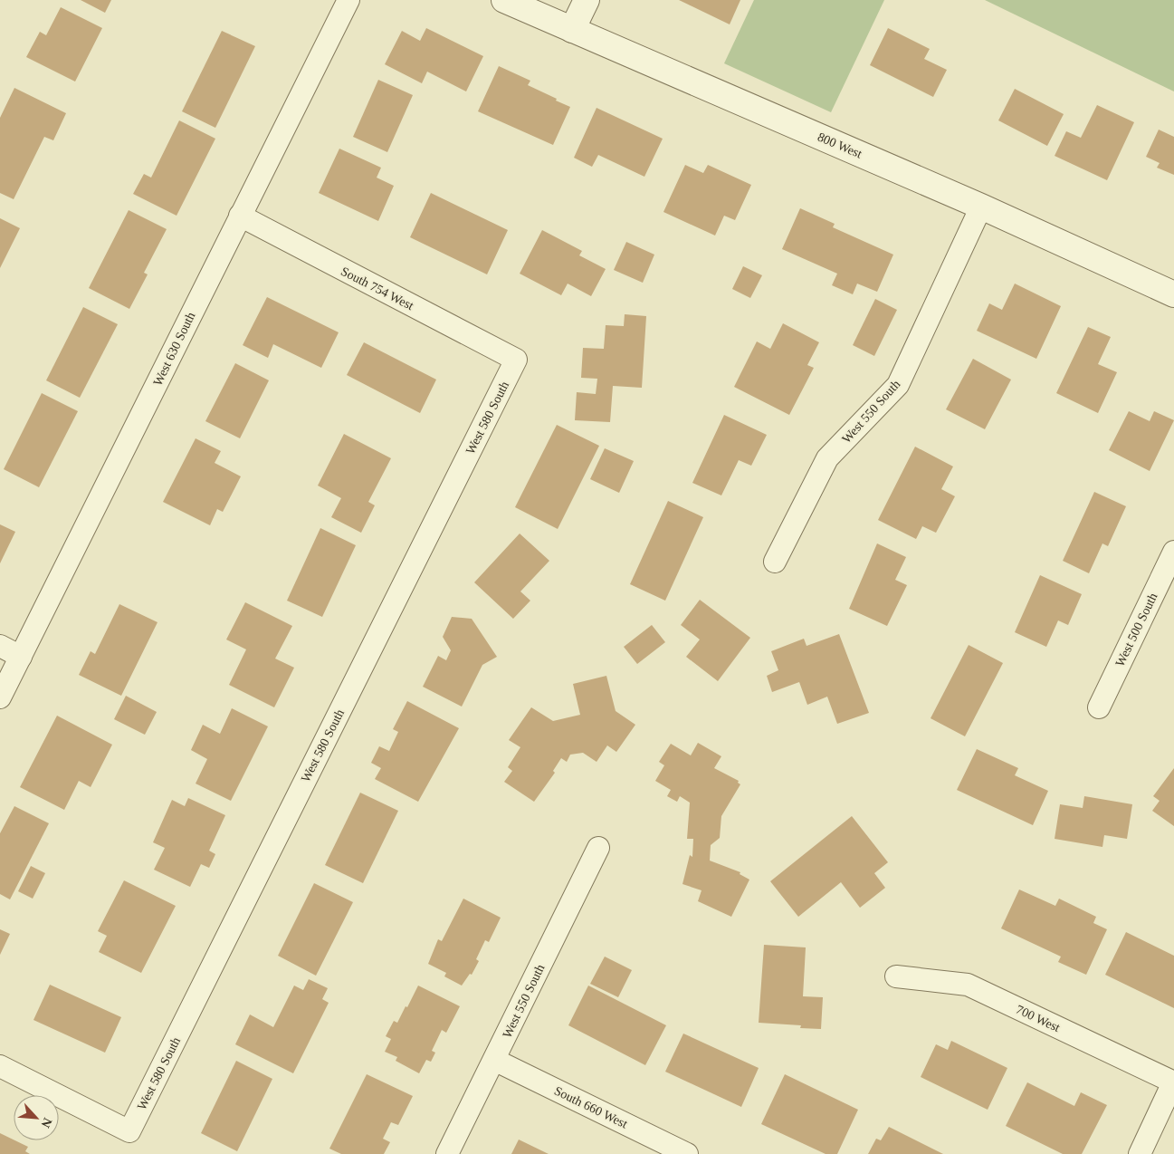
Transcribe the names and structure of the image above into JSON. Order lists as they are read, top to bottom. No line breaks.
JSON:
{"streets":{"street":["800 West","South 754 West","West 630 South","West 550 South","West 580 South","West 500 South","700 West","South 660 West"]},"crossings":[["800 West","West 550 South"],["South 754 West","West 630 South"],["South 754 West","West 580 South"],["West 550 South","South 660 West"]],"north":"bottom right"}
